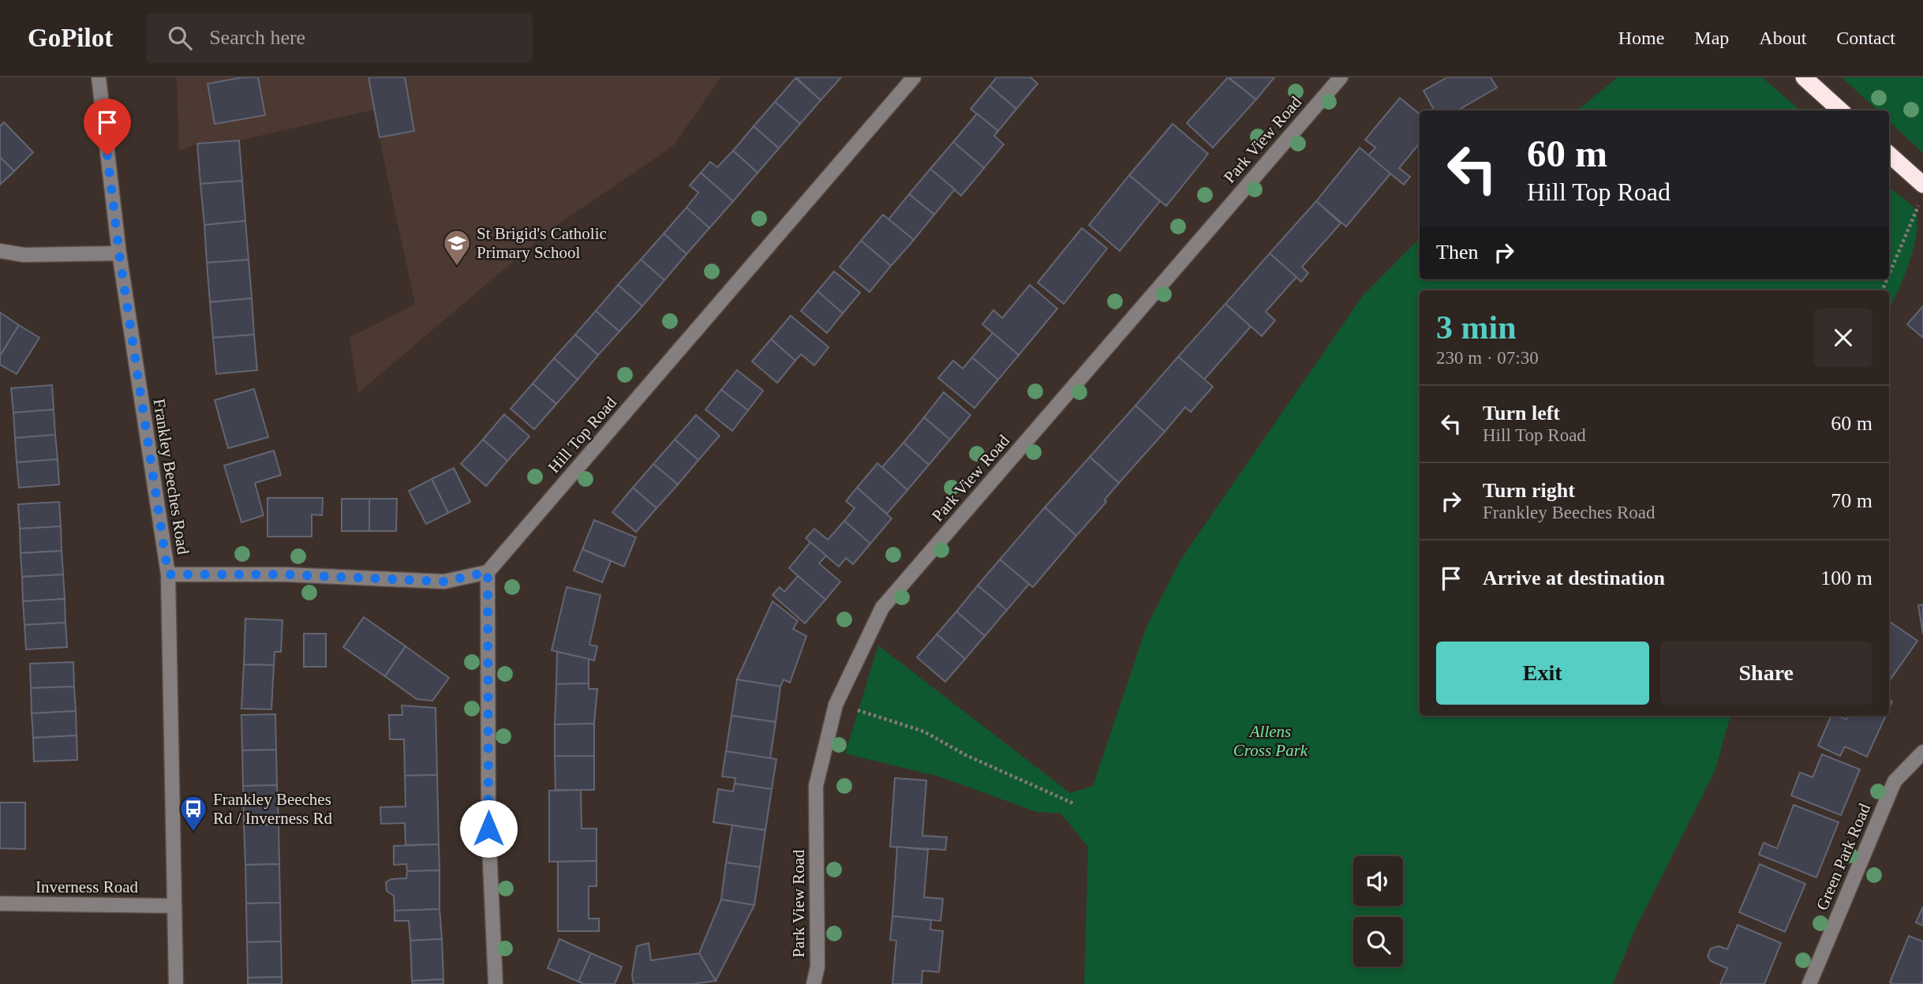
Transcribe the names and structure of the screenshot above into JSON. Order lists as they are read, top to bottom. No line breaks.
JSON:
{"streets":{"street":["Park View Road","Hill Top Road","Frankley Beeches Road","Green Park Road","Inverness Road"]},"crossings":[["Frankley Beeches Road","Inverness Road"]],"parks":["Allens Cross Park"],"places":{"school or university":["St Brigid's Catholic Primary School"],"bus stop":["Frankley Beeches Rd / Inverness Rd"]},"page":{"header":"GoPilot","search":"Search here","nav":["Home","Map","About","Contact"],"turn":["60 m","Hill Top Road"],"then":"Then","heading":["3 min","230 m · 07:30"],"list":[{"name":"Turn left","note":"Hill Top Road","value":"60 m"},{"name":"Turn right","note":"Frankley Beeches Road","value":"70 m"},{"name":"Arrive at destination","value":"100 m"}],"buttons":["Exit","Share"]}}
